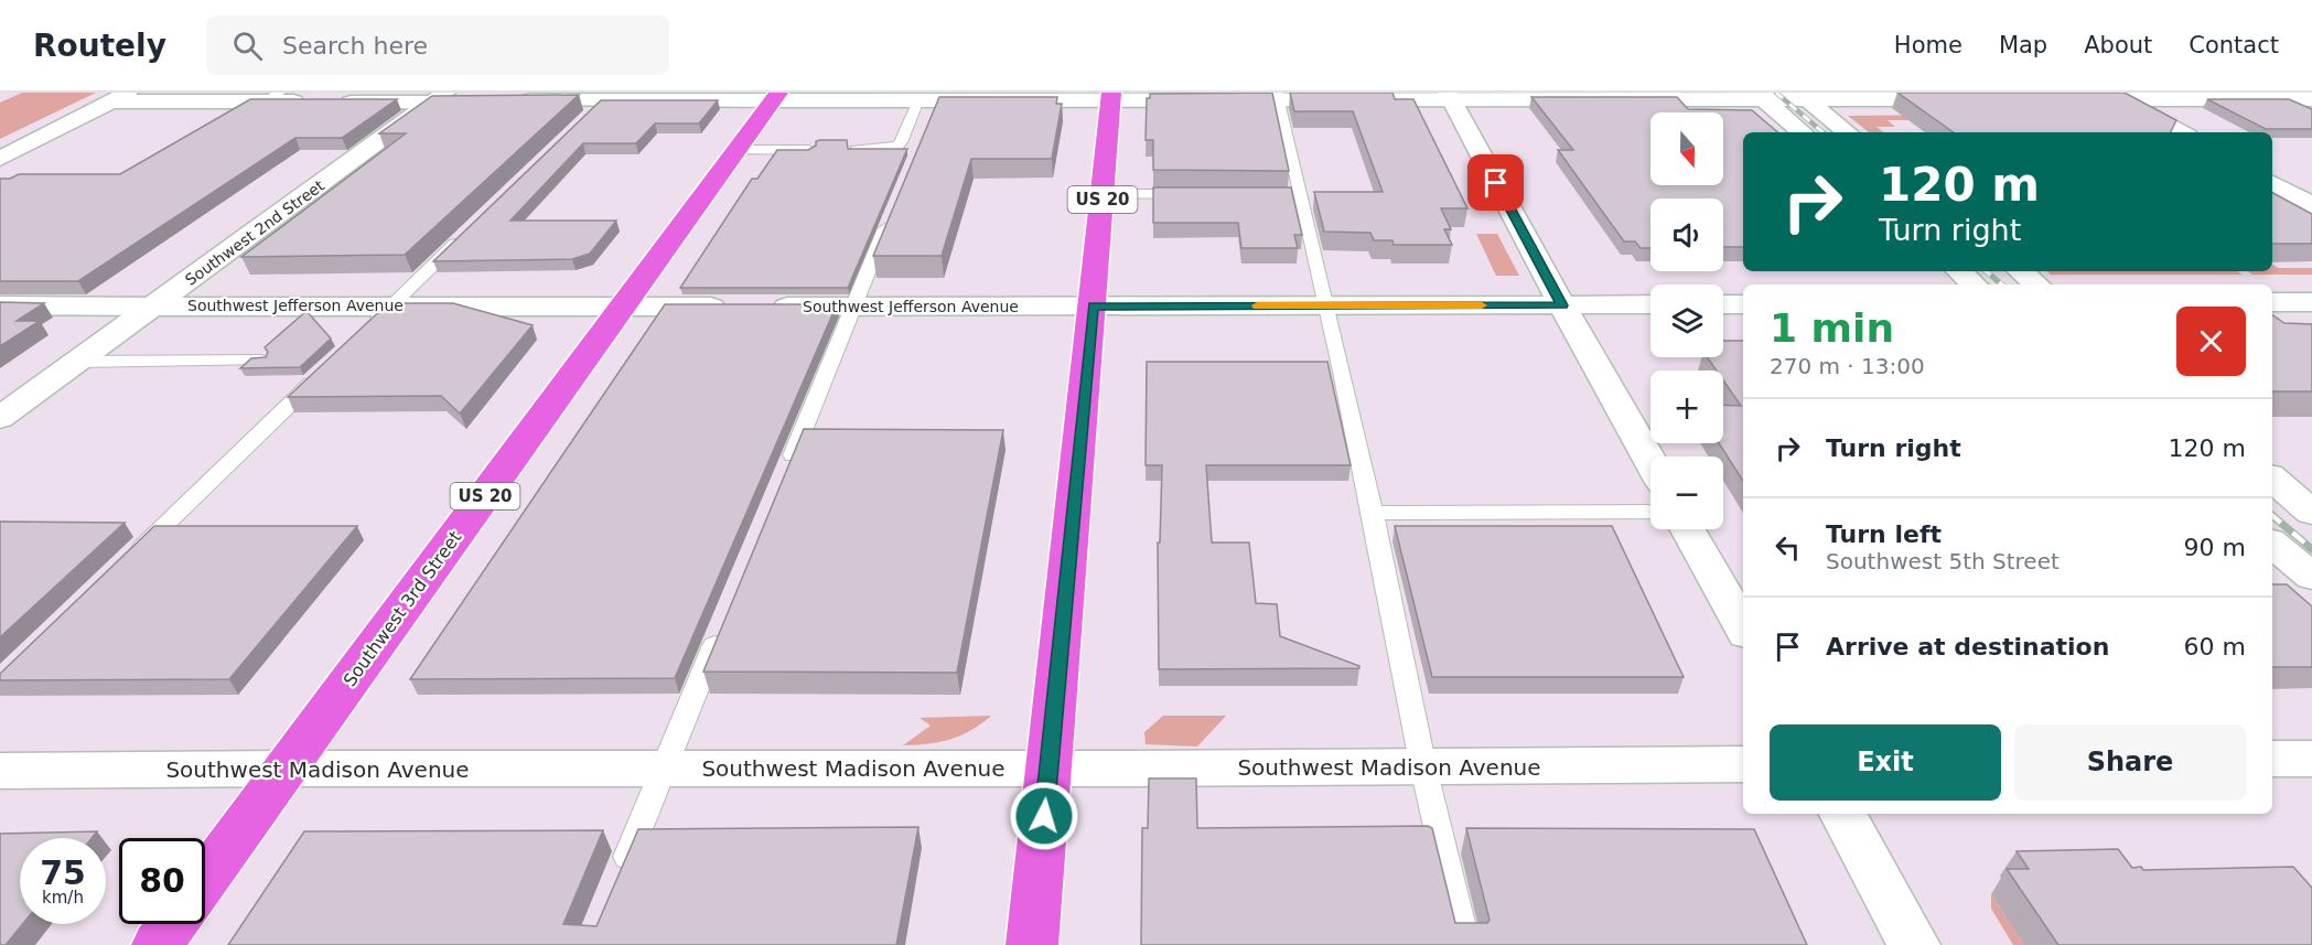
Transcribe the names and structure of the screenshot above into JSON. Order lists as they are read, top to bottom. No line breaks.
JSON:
{"streets":{"highway":["US 20","Southwest 3rd Street"],"street":["Southwest 2nd Street","Southwest Jefferson Avenue","Southwest Madison Avenue"]},"crossings":[["US 20","Southwest Jefferson Avenue"],["US 20","Southwest Madison Avenue"],["Southwest 2nd Street","Southwest Jefferson Avenue"],["Southwest Jefferson Avenue","Southwest 3rd Street"],["Southwest 3rd Street","Southwest Madison Avenue"]],"north":"bottom","page":{"header":"Routely","search":"Search here","nav":["Home","Map","About","Contact"],"map_buttons":["+","−"],"turn":["120 m","Turn right"],"heading":["1 min","270 m · 13:00"],"list":[{"name":"Turn right","value":"120 m"},{"name":"Turn left","note":"Southwest 5th Street","value":"90 m"},{"name":"Arrive at destination","value":"60 m"}],"buttons":["Exit","Share"],"speed":"75 km/h","limit":"80"}}
